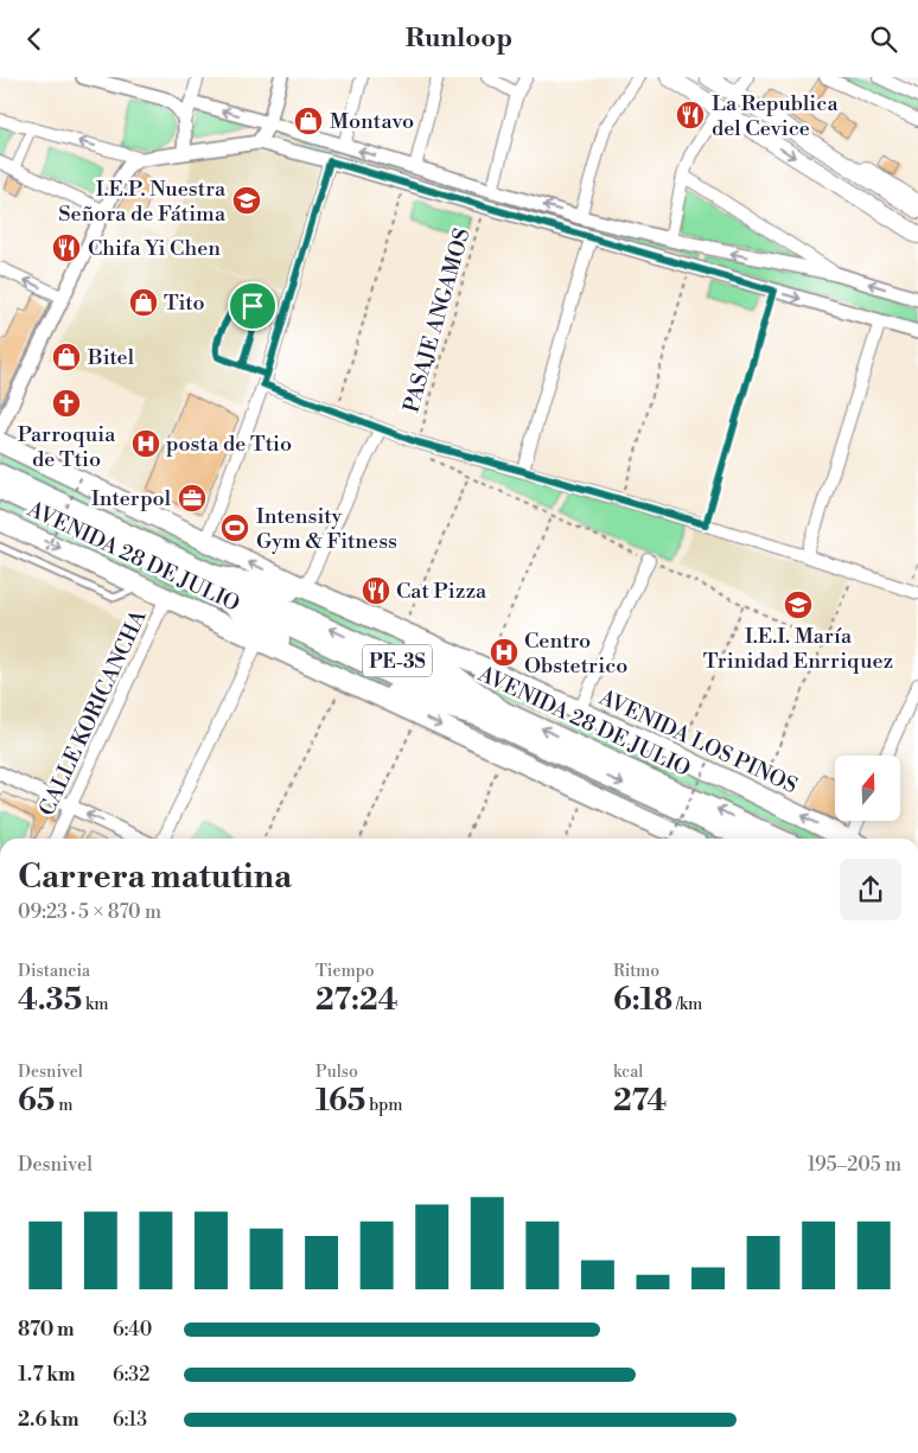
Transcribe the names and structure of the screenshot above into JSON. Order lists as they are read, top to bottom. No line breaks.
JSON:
{"streets":{"highway":["AVENIDA 28 DE JULIO","AVENIDA LOS PINOS"],"main road":["PE-3S"],"street":["CALLE KORICANCHA"],"path":["PASAJE ANGAMOS"]},"crossings":[["AVENIDA 28 DE JULIO","CALLE KORICANCHA"]],"places":{"restaurant":["La Republica del Cevice","Chifa Yi Chen","Cat Pizza"],"shop":["Montavo","Tito","Bitel"],"school or university":["I.E.P. Nuestra Señora de Fátima","I.E.I. María Trinidad Enrriquez"],"church":["Parroquia de Ttio"],"hospital":["posta de Ttio","Centro Obstetrico"],"office":["Interpol"],"sports":["Intensity Gym & Fitness"]},"north":"top","page":{"header":"Runloop","heading":["Carrera matutina","09:23 · 5 × 870 m"],"stats":[["Distancia","4.35 km"],["Tiempo","27:24"],["Ritmo","6:18 /km"],["Desnivel","65 m"],["Pulso","165 bpm"],["kcal","274"]],"chart":["Desnivel","195–205 m"],"list":[{"name":"870 m","note":"6:40"},{"name":"1.7 km","note":"6:32"},{"name":"2.6 km","note":"6:13"}]}}
